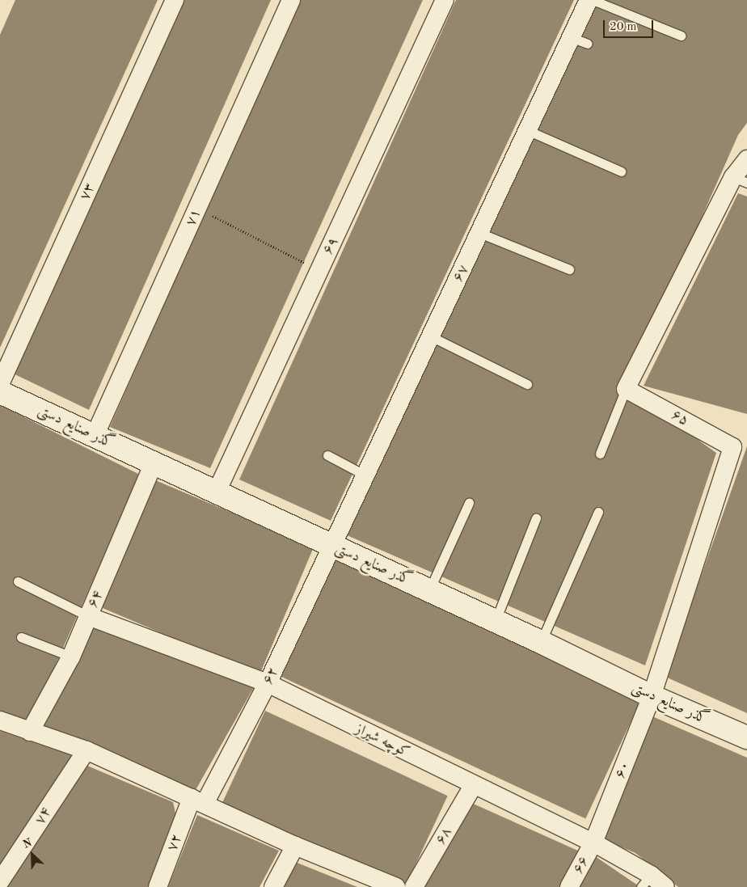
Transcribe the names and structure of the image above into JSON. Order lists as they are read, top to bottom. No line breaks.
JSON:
{"streets":{"main road":["گذر صنایع دستی"],"street":["۷۳","۷۱","۶۹","۶۷","۶۵","۶۴","۶۲","کوچه شیراز","۶۰","۷۴","۶۸","۷۲","۶۶"]},"crossings":[["۷۱","گذر صنایع دستی"],["۶۹","گذر صنایع دستی"],["۶۷","گذر صنایع دستی"],["۶۷","۶۲"],["۶۵","گذر صنایع دستی"],["۶۵","۶۰"],["گذر صنایع دستی","۶۴"],["گذر صنایع دستی","۶۲"],["گذر صنایع دستی","۶۰"],["۶۴","کوچه شیراز"],["۶۲","کوچه شیراز"],["۶۲","۷۲"],["کوچه شیراز","۶۰"],["کوچه شیراز","۶۸"],["کوچه شیراز","۶۶"],["۶۰","۶۶"]],"scale_bar":"20 m","north":"top left"}
